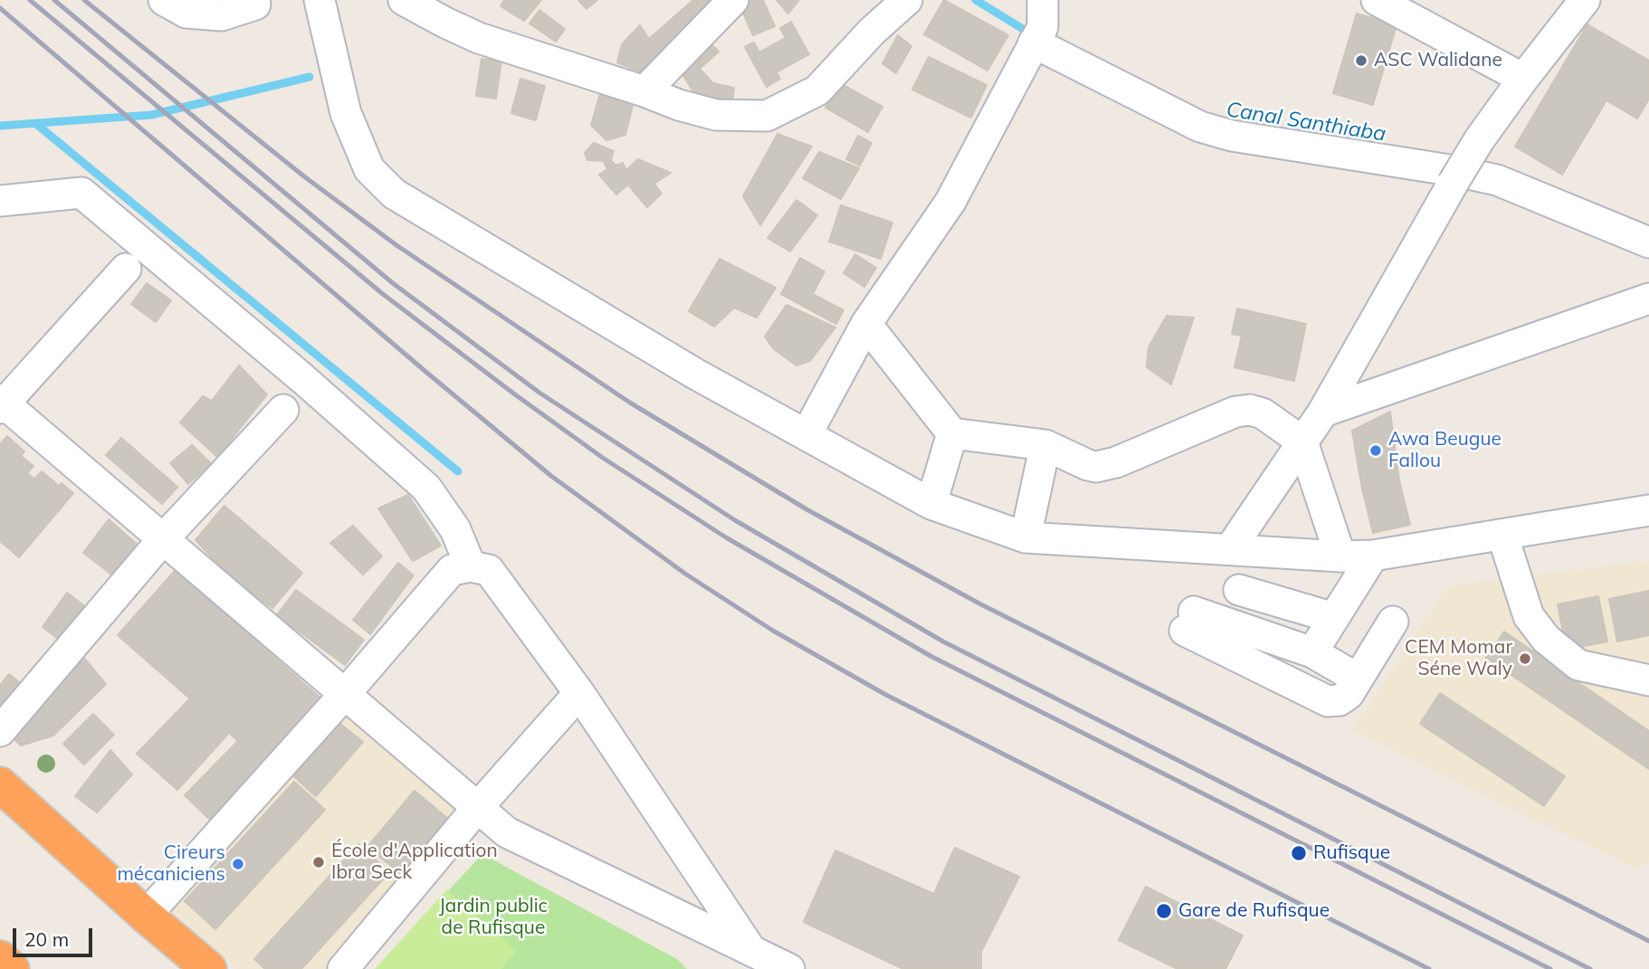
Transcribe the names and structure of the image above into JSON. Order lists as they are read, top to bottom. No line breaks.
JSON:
{"water":["Canal Santhiaba"],"parks":["Jardin public de Rufisque"],"places":["ASC Walidane","Awa Beugue Fallou","CEM Momar Séne Waly","Rufisque","École d'Application Ibra Seck","Cireurs mécaniciens","Gare de Rufisque"],"scale_bar":"20 m"}
